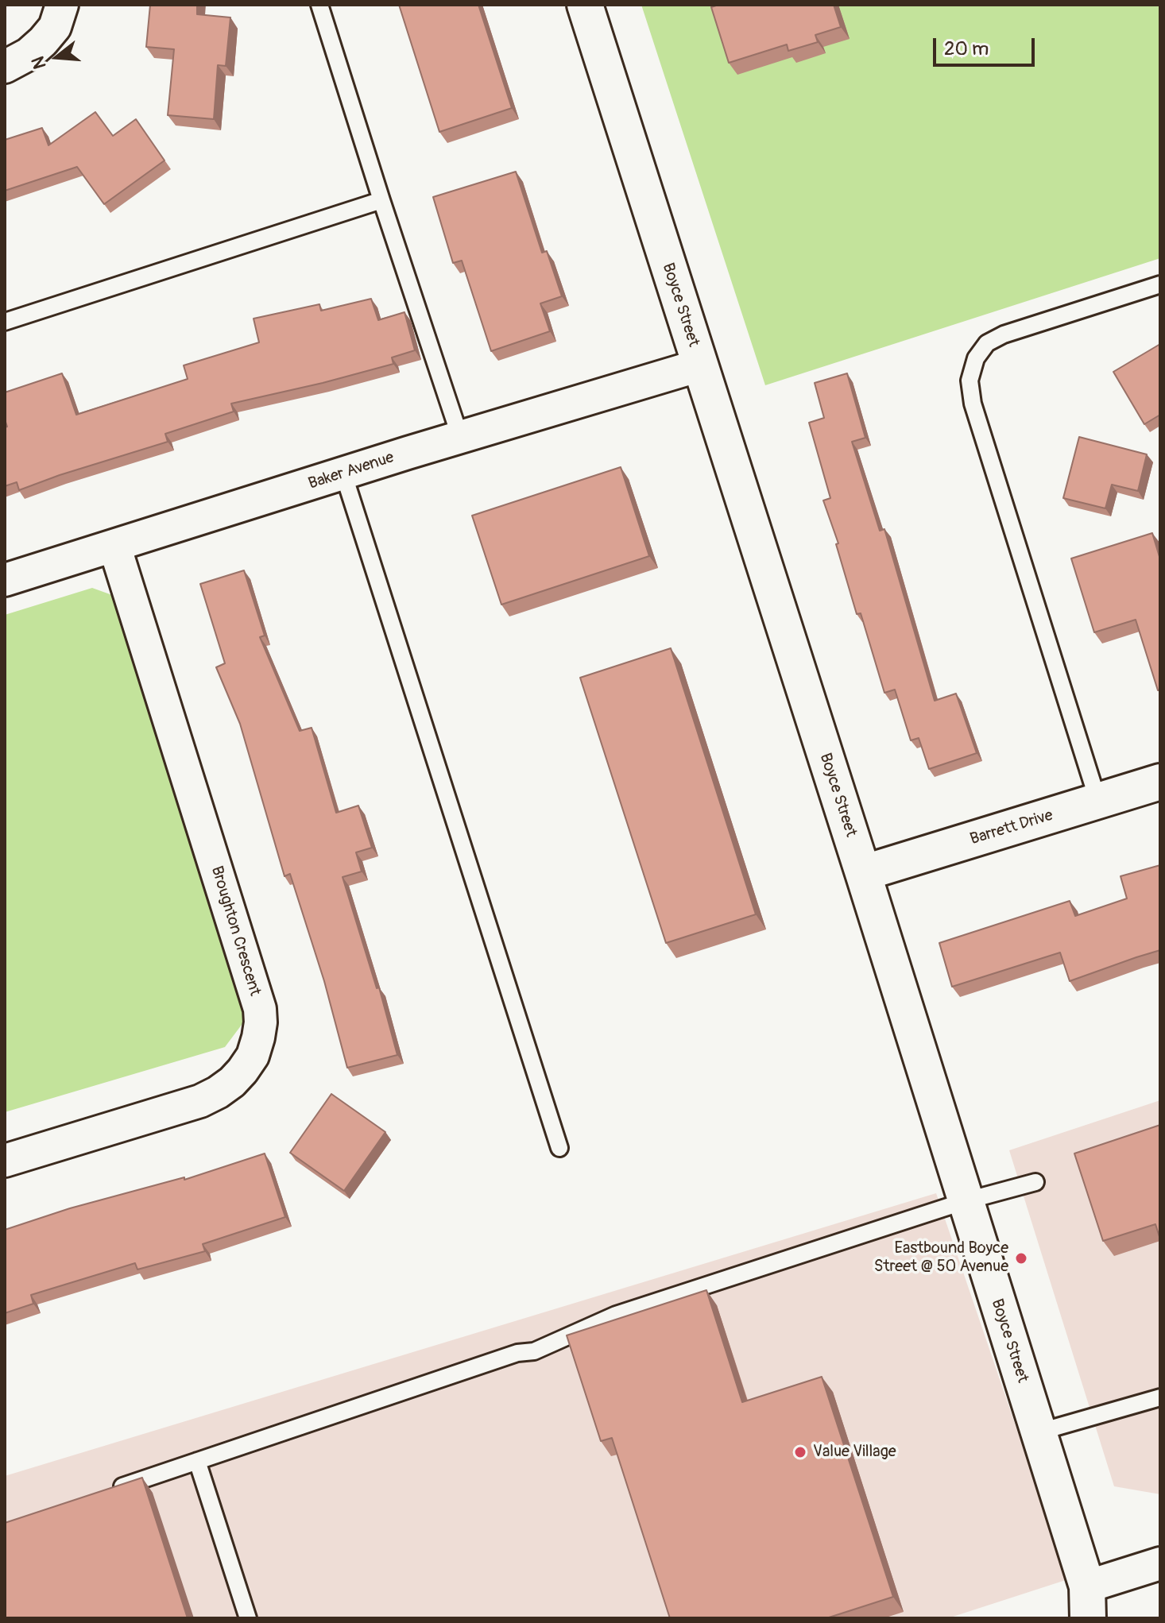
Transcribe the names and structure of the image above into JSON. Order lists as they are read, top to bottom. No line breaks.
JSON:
{"streets":{"street":["Boyce Street","Baker Avenue","Barrett Drive","Broughton Crescent"]},"crossings":[["Boyce Street","Baker Avenue"],["Boyce Street","Barrett Drive"],["Baker Avenue","Broughton Crescent"]],"places":["Eastbound Boyce Street @ 50 Avenue","Value Village"],"scale_bar":"20 m","north":"left"}
